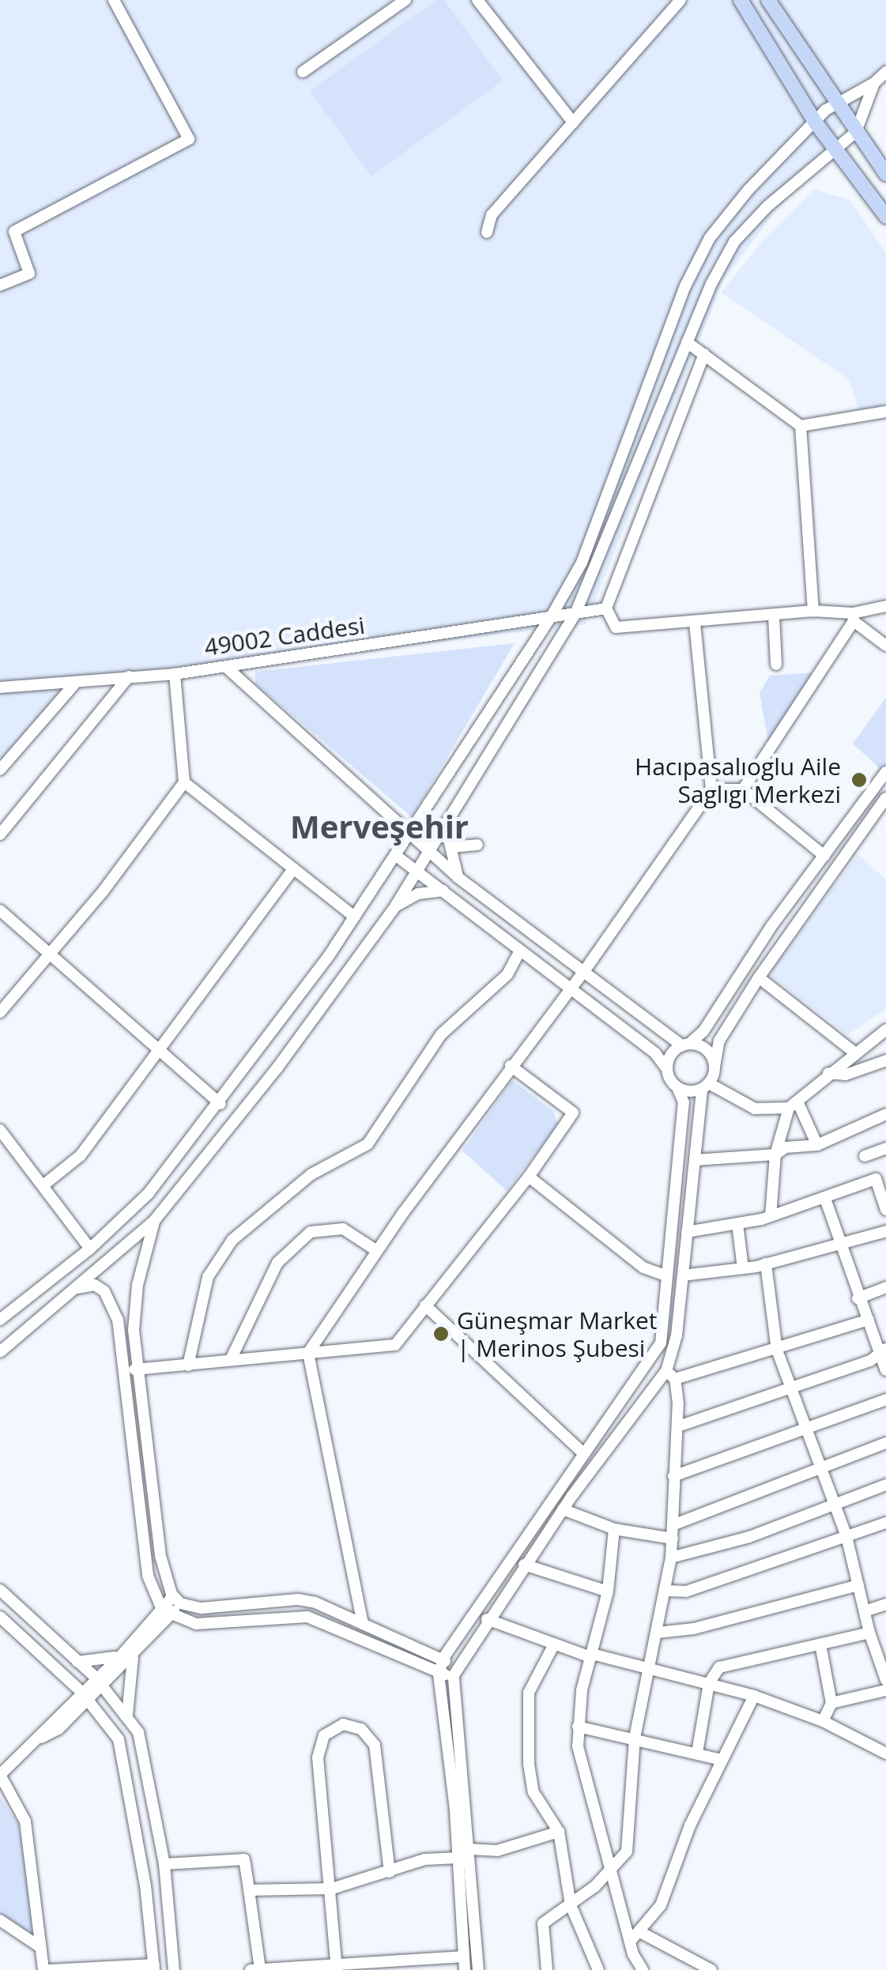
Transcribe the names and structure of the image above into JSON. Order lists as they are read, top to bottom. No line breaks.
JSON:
{"streets":{"street":["49002 Caddesi"]},"districts":["Merveşehir"],"places":["Hacıpasalıoglu Aile Saglıgı Merkezi","Güneşmar Market | Merinos Şubesi"]}
